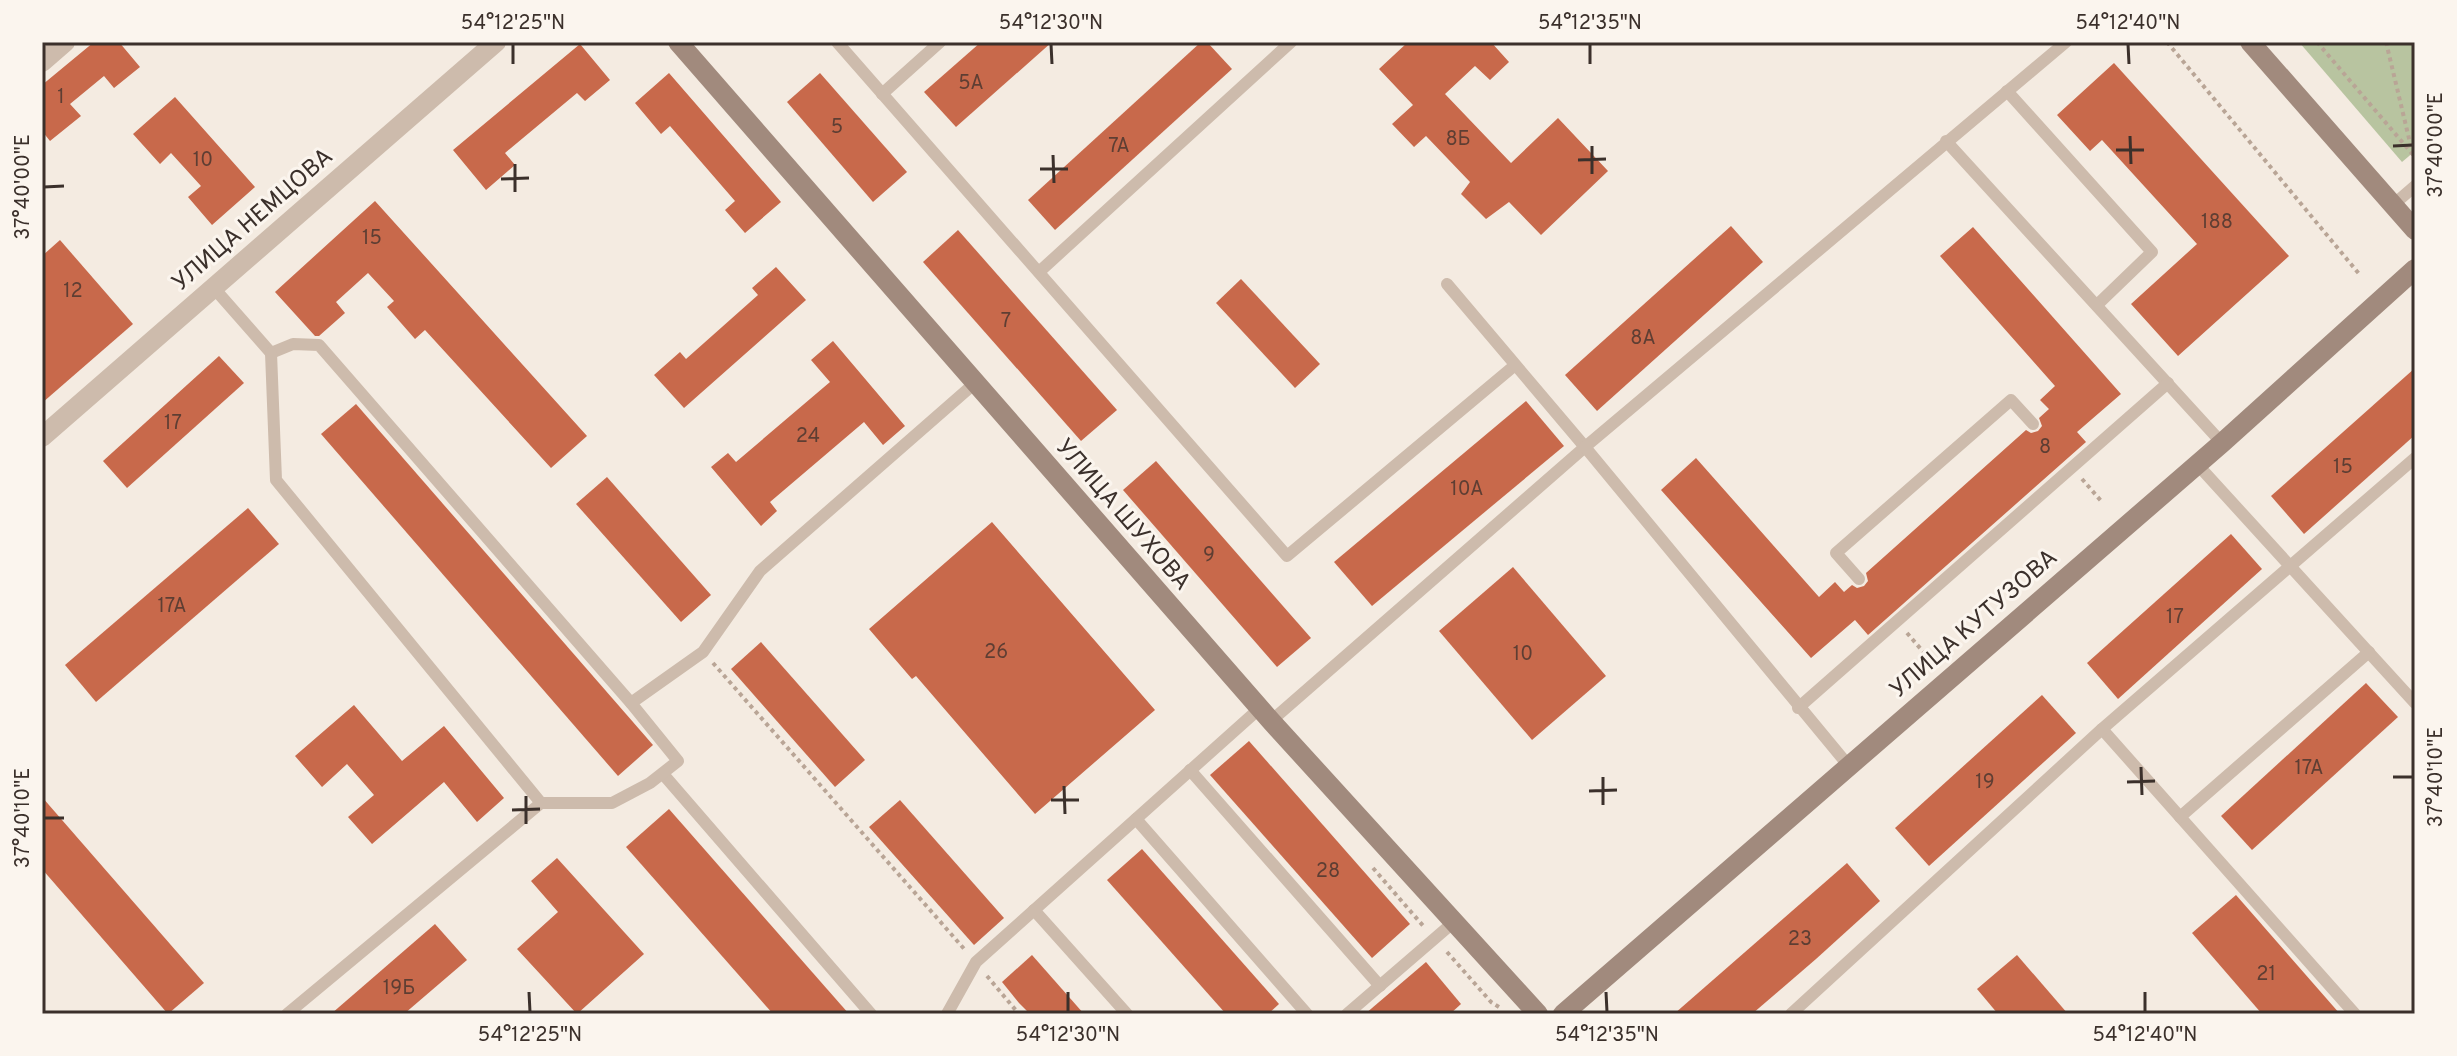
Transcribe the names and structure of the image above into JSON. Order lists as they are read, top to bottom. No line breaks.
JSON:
{"streets":{"main road":["УЛИЦА ШУХОВА","УЛИЦА КУТУЗОВА"],"street":["УЛИЦА НЕМЦОВА"]},"house_numbers":["5А","1","5","8Б","7А","10","188","15","12","7","8А","17","24","8","15","10А","9","17А","17","26","10","17А","19","28","23","21","19Б"],"coordinates":["54°12'25\"N","54°12'30\"N","54°12'35\"N","54°12'40\"N","37°40'00\"E","37°40'10\"E"]}
